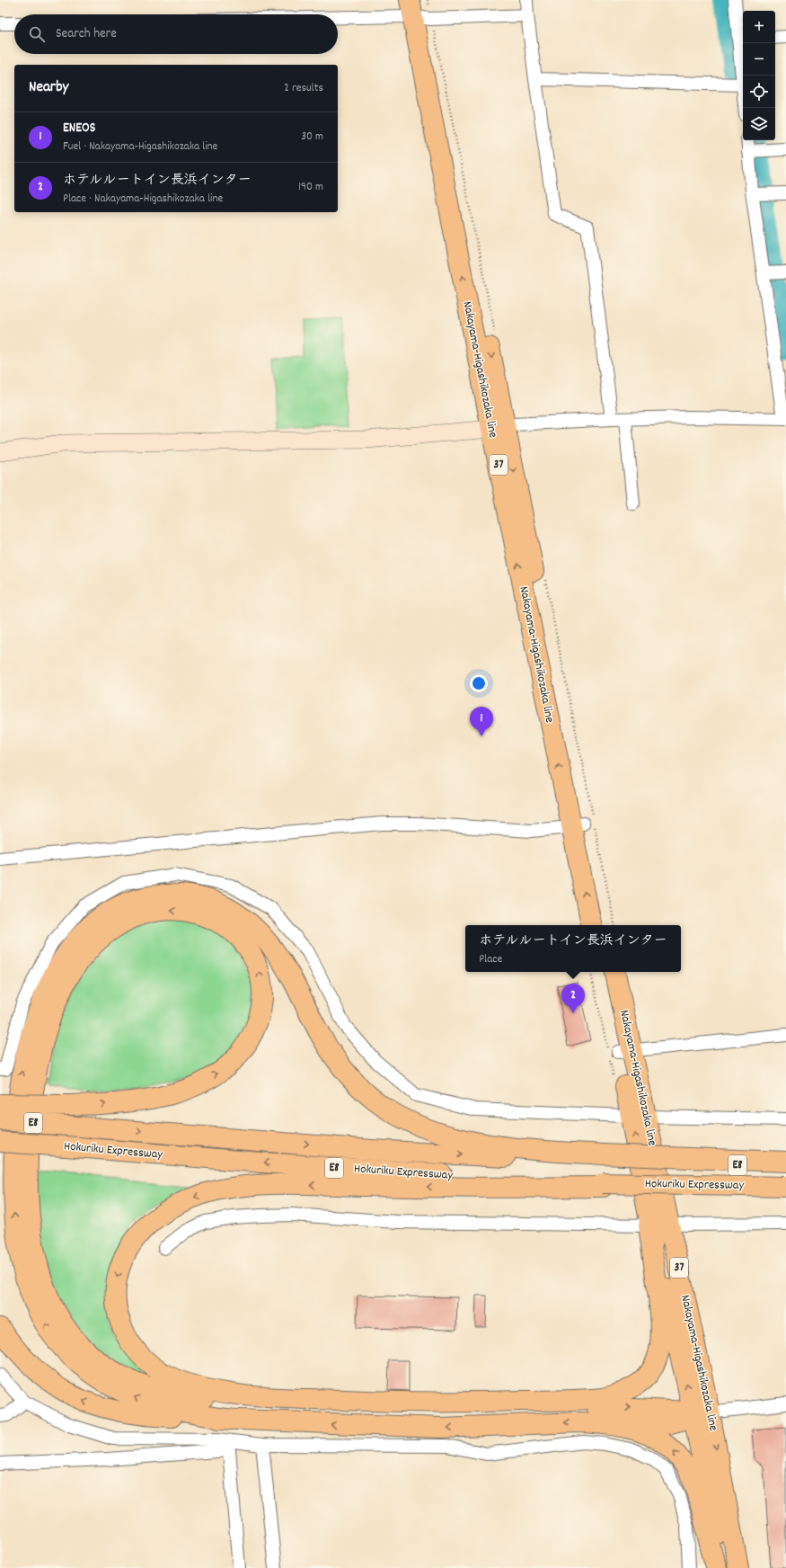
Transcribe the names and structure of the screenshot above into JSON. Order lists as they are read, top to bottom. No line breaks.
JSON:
{"streets":{"main road":["Nakayama-Higashikozaka line","37","E8","Hokuriku Expressway"]},"page":{"map_buttons":["+","−"],"search":"Search here","heading":["Nearby","2 results"],"list":[{"mark":"1","name":"ENEOS","note":"Fuel · Nakayama-Higashikozaka line","value":"30 m"},{"mark":"2","name":"ホテルルートイン長浜インター","note":"Place · Nakayama-Higashikozaka line","value":"190 m"}],"pins":["1","2"],"popup":["ホテルルートイン長浜インター","Place"]}}
